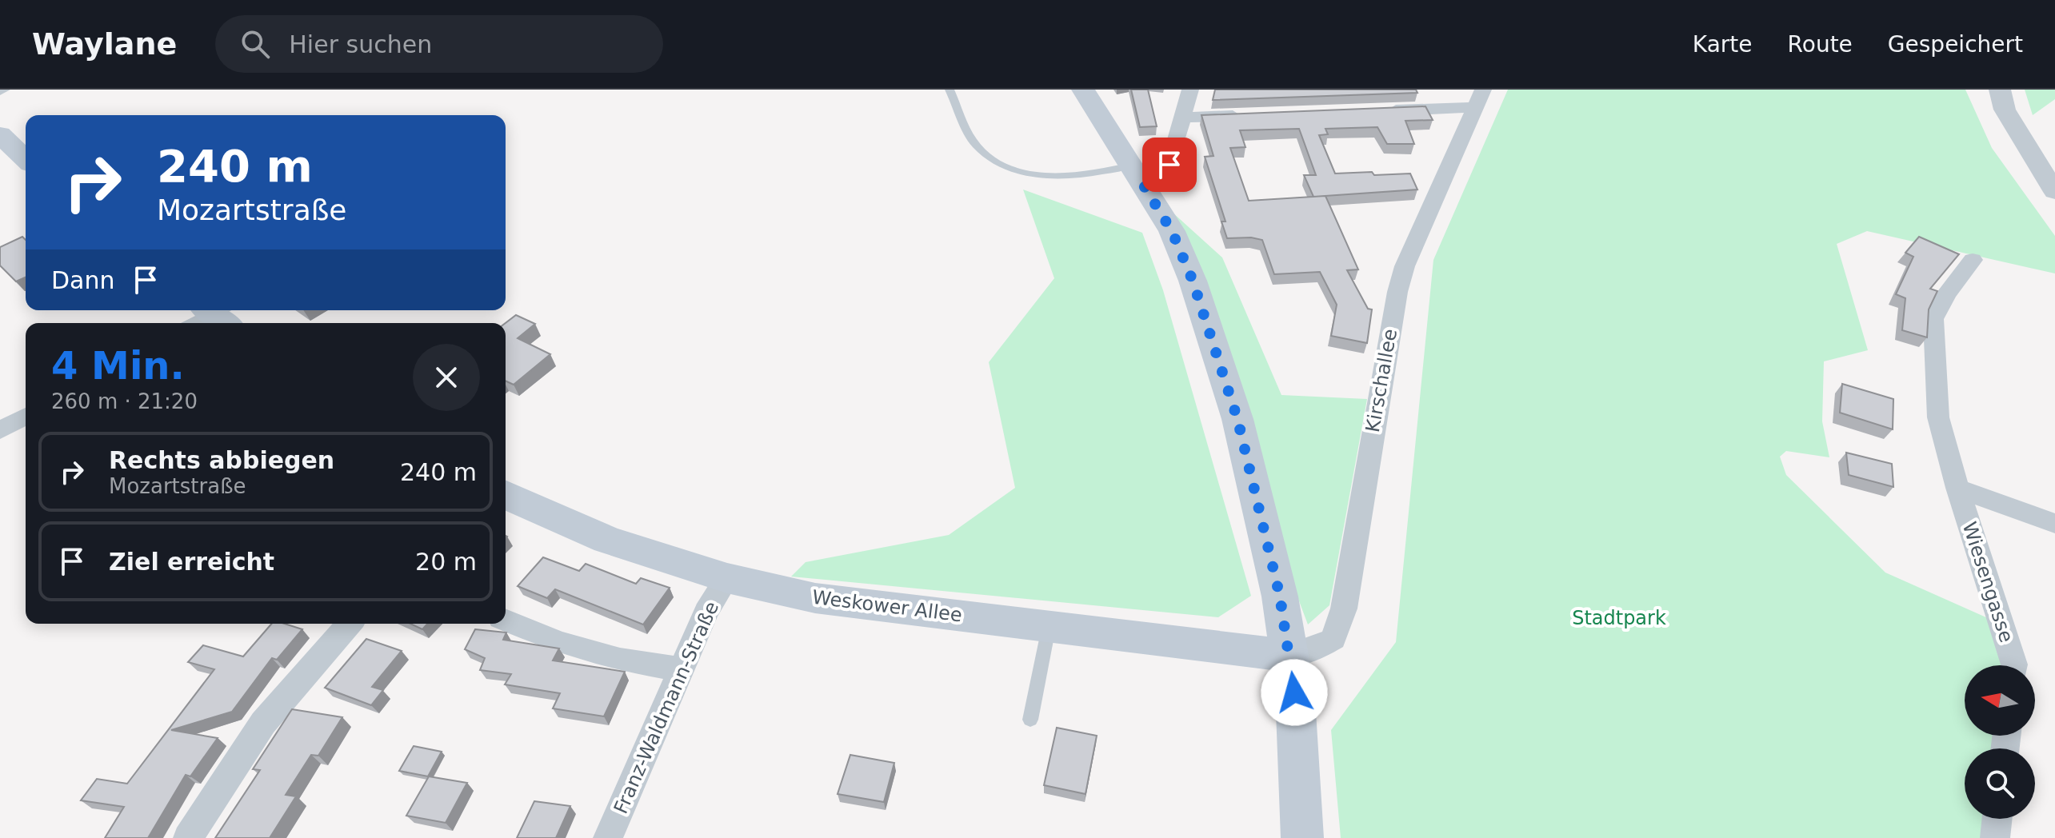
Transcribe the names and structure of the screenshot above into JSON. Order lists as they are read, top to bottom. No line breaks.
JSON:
{"streets":{"main road":["Weskower Allee"],"street":["Kirschallee","Wiesengasse","Franz-Waldmann-Straße"]},"crossings":[["Kirschallee","Weskower Allee"],["Weskower Allee","Franz-Waldmann-Straße"]],"parks":["Stadtpark"],"north":"left","page":{"header":"Waylane","search":"Hier suchen","nav":["Karte","Route","Gespeichert"],"turn":["240 m","Mozartstraße"],"then":"Dann","heading":["4 Min.","260 m · 21:20"],"list":[{"name":"Rechts abbiegen","note":"Mozartstraße","value":"240 m"},{"name":"Ziel erreicht","value":"20 m"}]}}
